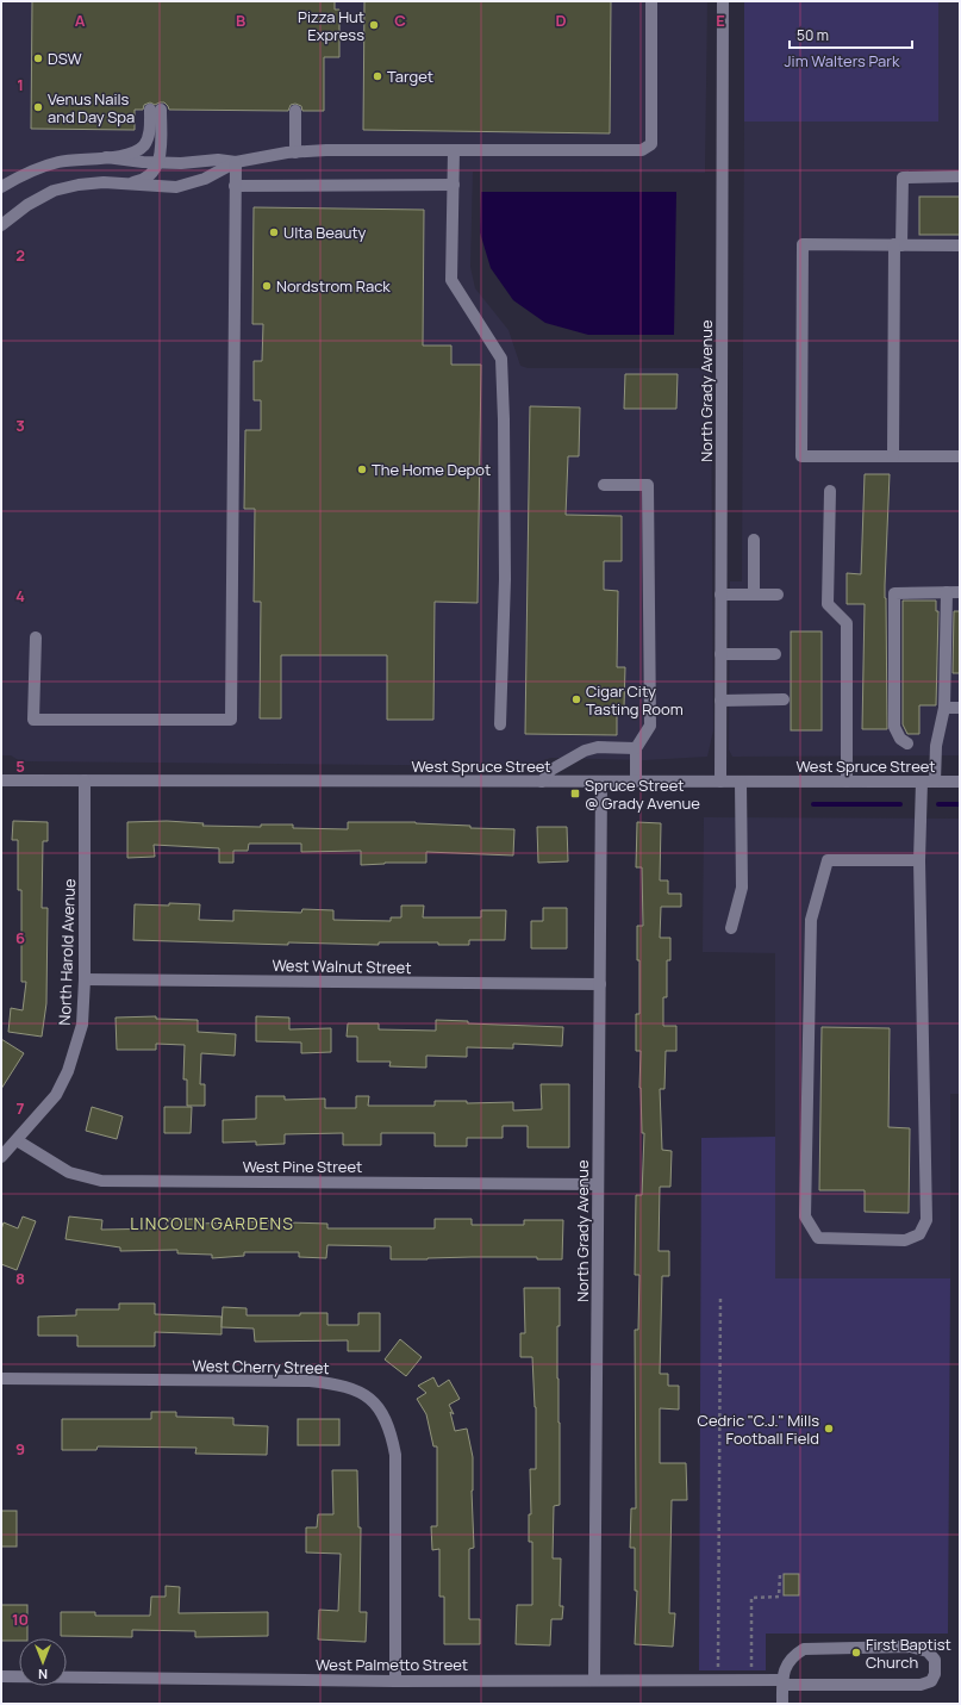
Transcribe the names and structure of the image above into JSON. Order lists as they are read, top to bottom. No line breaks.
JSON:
{"streets":{"street":["North Grady Avenue","West Spruce Street","North Harold Avenue","West Walnut Street","West Pine Street","West Cherry Street","West Palmetto Street"]},"crossings":[["North Grady Avenue","West Spruce Street"],["North Grady Avenue","West Walnut Street"],["North Grady Avenue","West Pine Street"],["North Grady Avenue","West Palmetto Street"],["West Spruce Street","North Harold Avenue"],["North Harold Avenue","West Walnut Street"],["North Harold Avenue","West Pine Street"],["West Cherry Street","West Palmetto Street"]],"districts":["LINCOLN GARDENS"],"parks":["Jim Walters Park"],"places":{"other":["Pizza Hut Express","DSW","Target","Venus Nails and Day Spa","Ulta Beauty","Nordstrom Rack","The Home Depot","Cigar City Tasting Room","Cedric \"C.J.\" Mills Football Field","First Baptist Church"],"transit":["Spruce Street @ Grady Avenue"]},"scale_bar":"50 m","north":"bottom","grid":{"columns":["A","B","C","D","E"],"rows":["1","2","3","4","5","6","7","8","9","10"]}}
